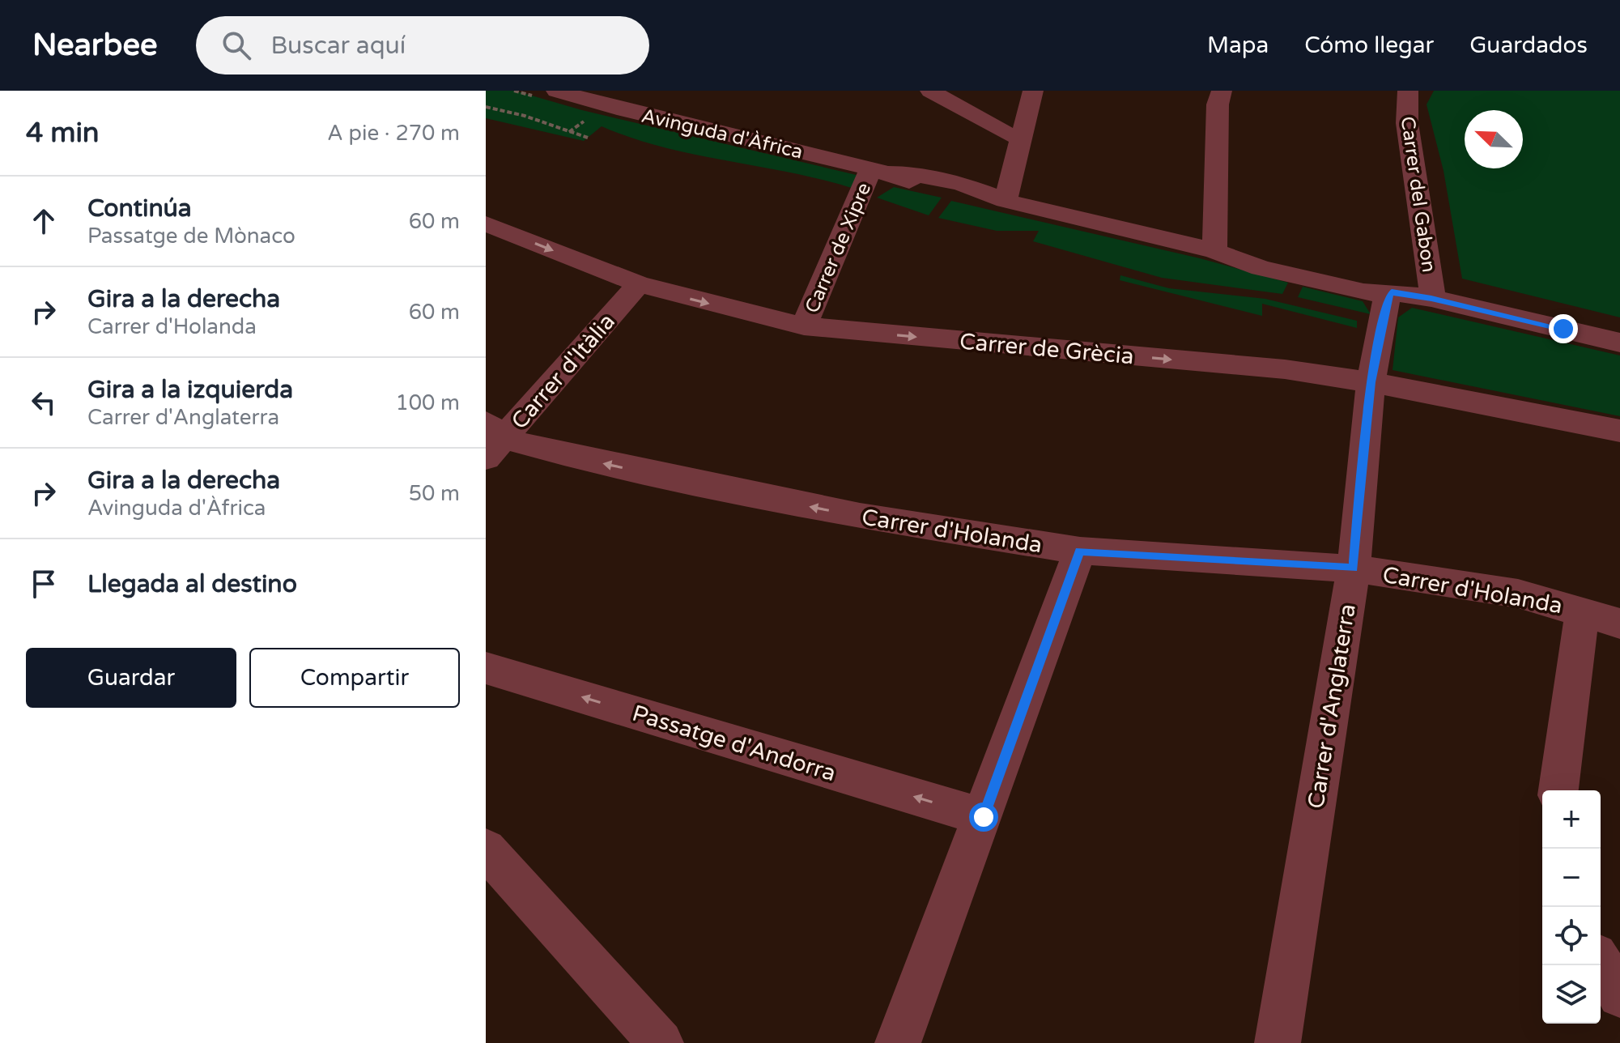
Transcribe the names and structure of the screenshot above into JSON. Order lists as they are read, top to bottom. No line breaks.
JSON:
{"streets":{"street":["Avinguda d'Àfrica","Carrer del Gabon","Carrer de Xipre","Carrer de Grècia","Carrer d'Itàlia","Carrer d'Holanda","Carrer d'Anglaterra","Passatge d'Andorra"]},"crossings":[["Avinguda d'Àfrica","Carrer del Gabon"],["Avinguda d'Àfrica","Carrer de Xipre"],["Avinguda d'Àfrica","Carrer d'Anglaterra"],["Carrer de Xipre","Carrer de Grècia"],["Carrer de Grècia","Carrer d'Itàlia"],["Carrer de Grècia","Carrer d'Anglaterra"],["Carrer d'Itàlia","Carrer d'Holanda"],["Carrer d'Holanda","Carrer d'Anglaterra"]],"one_way":["Carrer de Grècia","Carrer d'Holanda","Passatge d'Andorra"],"north":"top left","page":{"header":"Nearbee","search":"Buscar aquí","nav":["Mapa","Cómo llegar","Guardados"],"heading":["4 min","A pie · 270 m"],"list":[["Continúa","Passatge de Mònaco","60 m"],["Gira a la derecha","Carrer d'Holanda","60 m"],["Gira a la izquierda","Carrer d'Anglaterra","100 m"],["Gira a la derecha","Avinguda d'Àfrica","50 m"],"Llegada al destino"],"buttons":["Guardar","Compartir"],"map_buttons":["+","−"]}}
